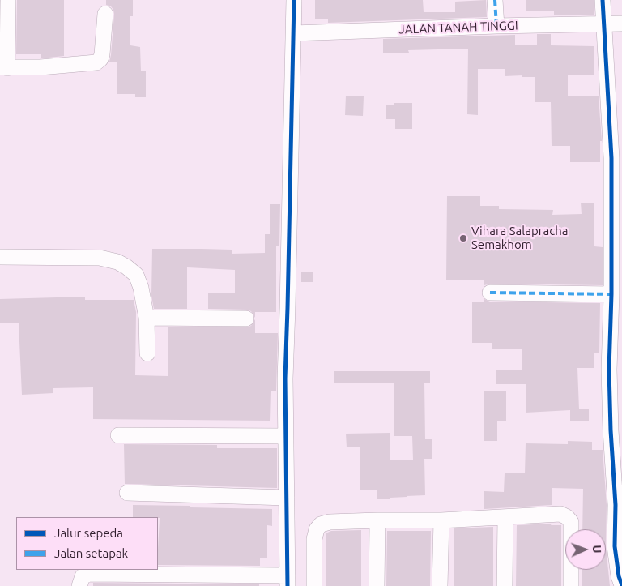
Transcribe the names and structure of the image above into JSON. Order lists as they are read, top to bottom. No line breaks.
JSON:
{"streets":{"street":["JALAN TANAH TINGGI"]},"places":["Vihara Salapracha Semakhom"],"legend":["Jalur sepeda","Jalan setapak"],"north":"right"}
